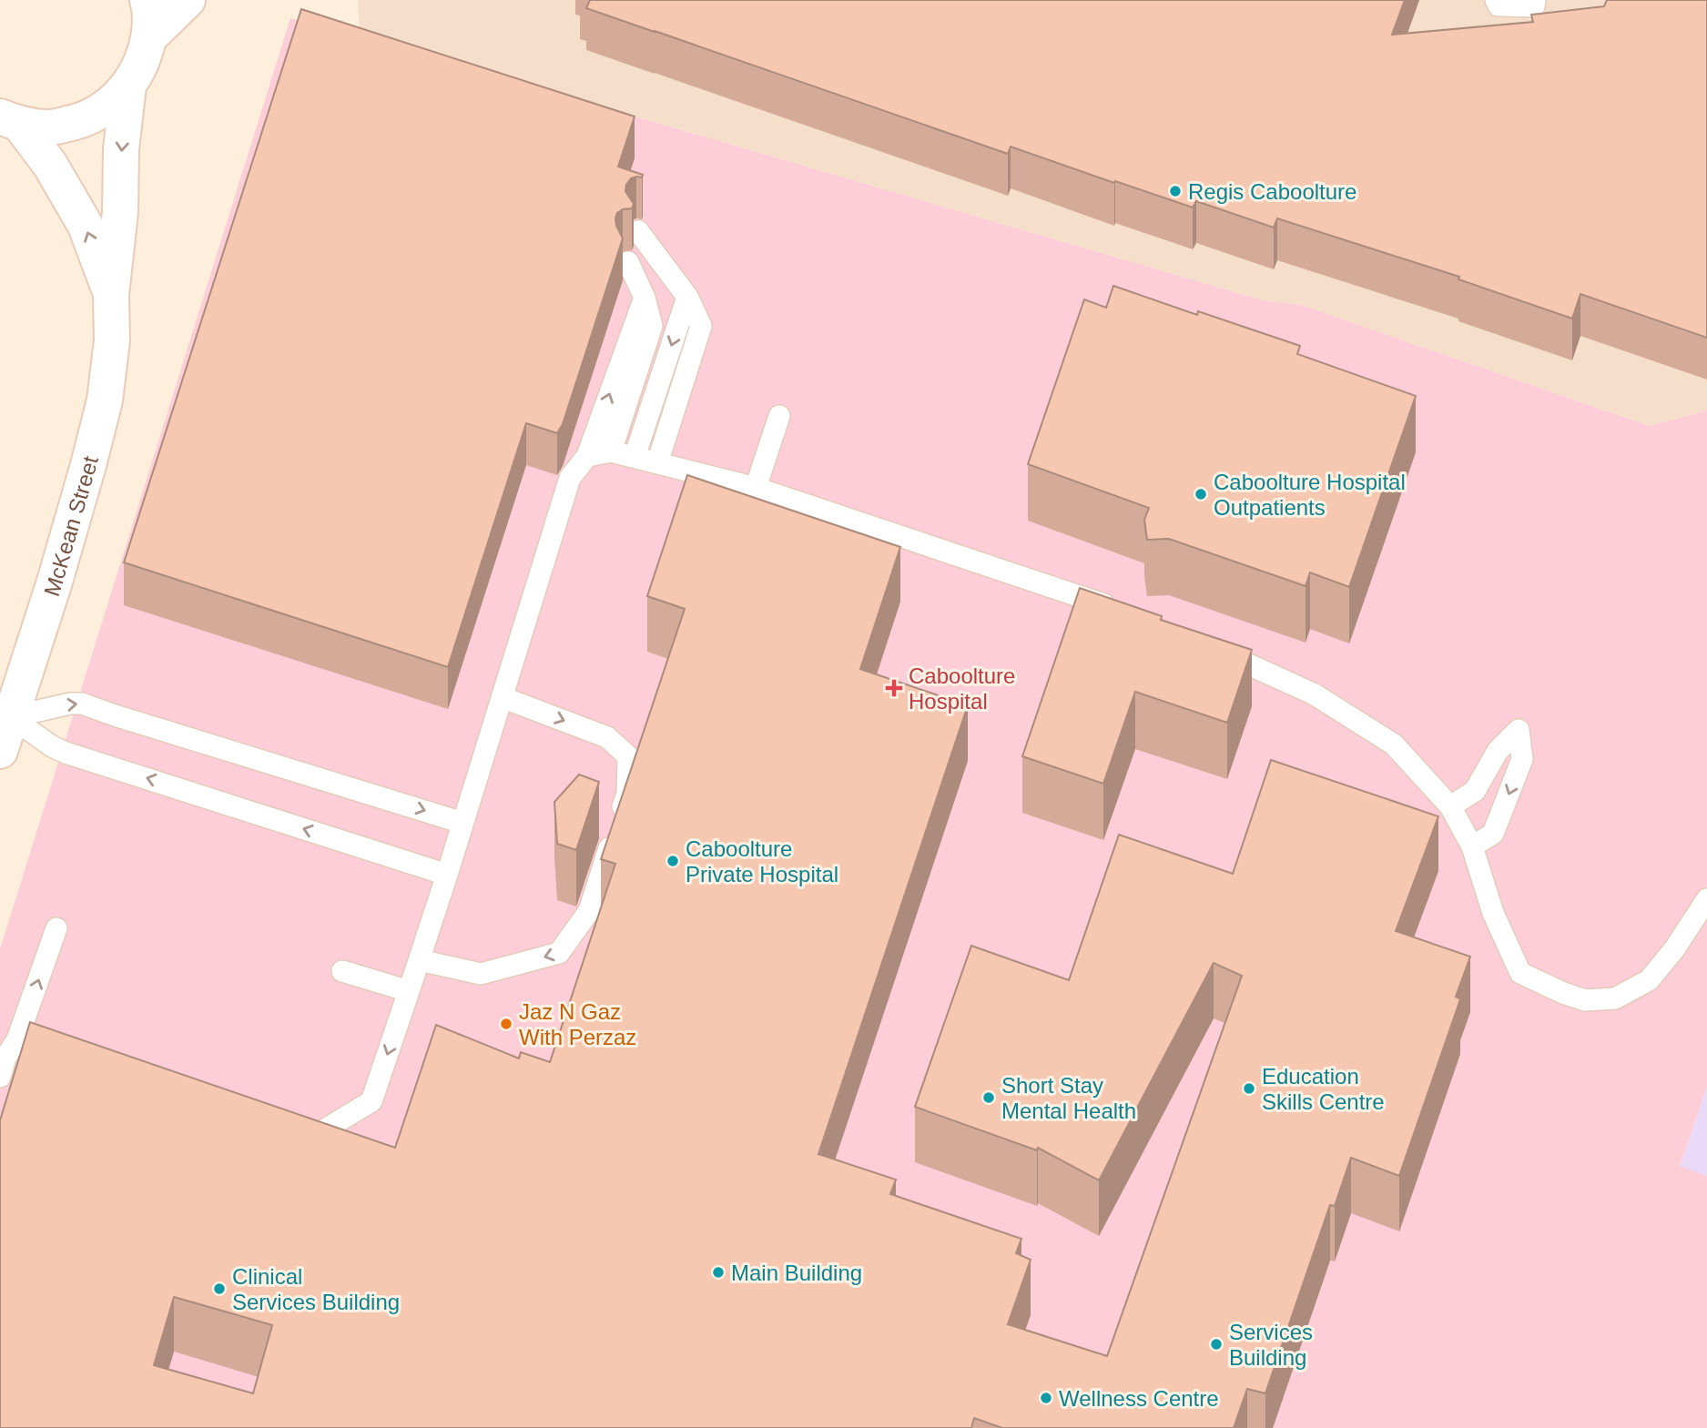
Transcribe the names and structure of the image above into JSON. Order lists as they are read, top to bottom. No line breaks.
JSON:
{"streets":{"main road":["McKean Street"]},"places":{"other":["Regis Caboolture","Caboolture Hospital Outpatients","Caboolture Private Hospital","Jaz N Gaz With Perzaz","Education Skills Centre","Short Stay Mental Health","Main Building","Clinical Services Building","Services Building","Wellness Centre"],"health":["Caboolture Hospital"]}}
